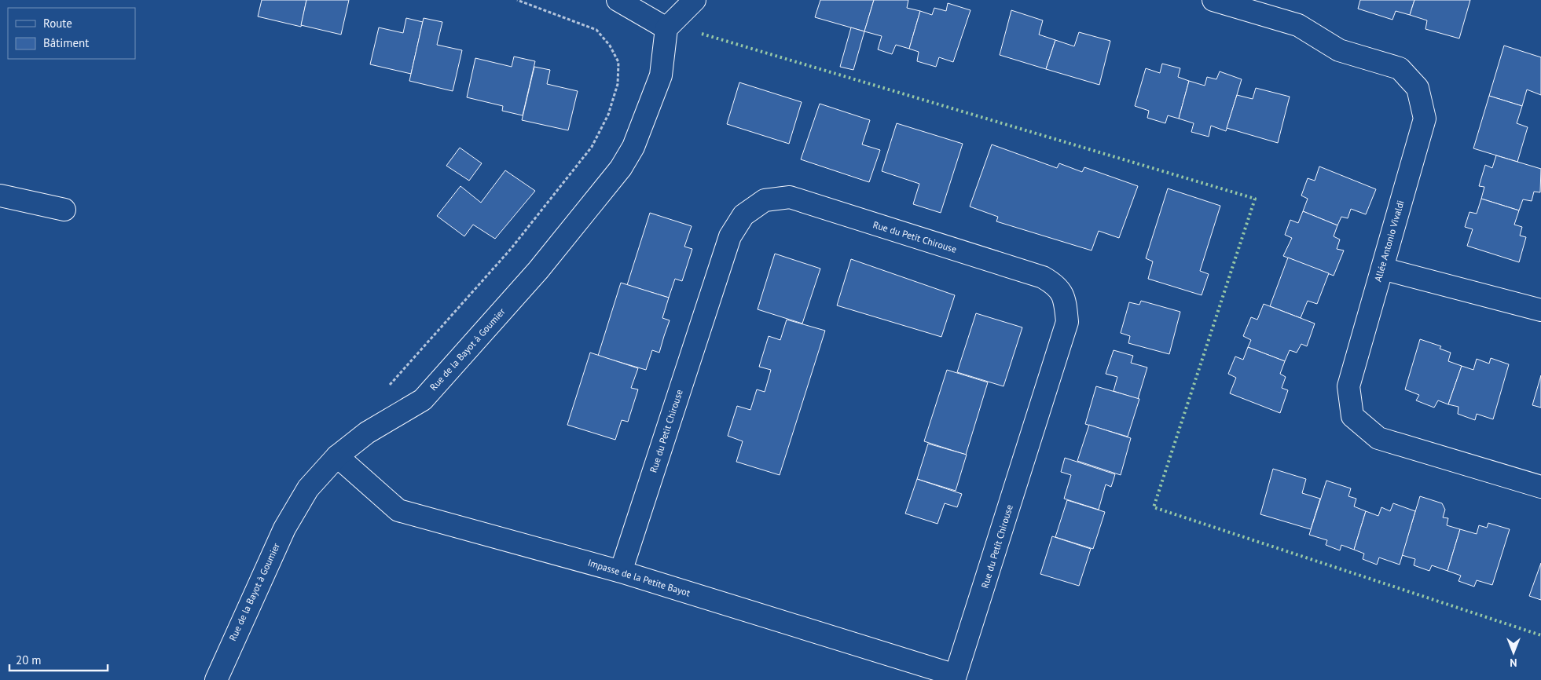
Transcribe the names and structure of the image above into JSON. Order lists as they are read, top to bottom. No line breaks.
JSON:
{"streets":{"street":["Rue du Petit Chirouse","Allée Antonio Vivaldi","Rue de la Bayot à Goumier","Impasse de la Petite Bayot"]},"crossings":[["Rue du Petit Chirouse","Impasse de la Petite Bayot"],["Rue de la Bayot à Goumier","Impasse de la Petite Bayot"]],"legend":["Route","Bâtiment"],"scale_bar":"20 m","north":"bottom"}
